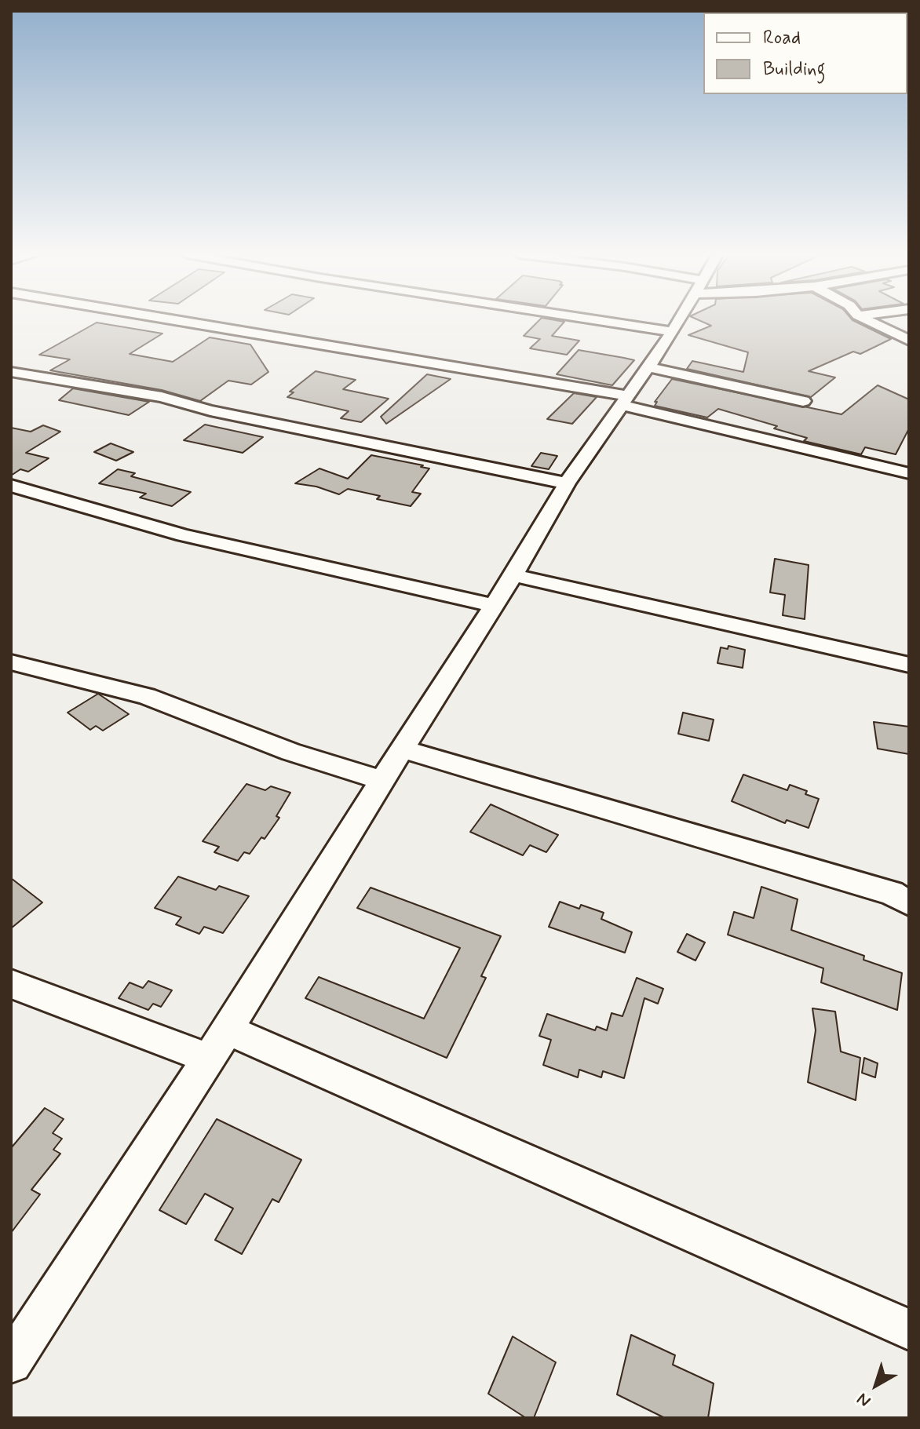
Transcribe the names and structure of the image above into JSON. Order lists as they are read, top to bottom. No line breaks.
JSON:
{"legend":["Road","Building"],"north":"bottom left"}
